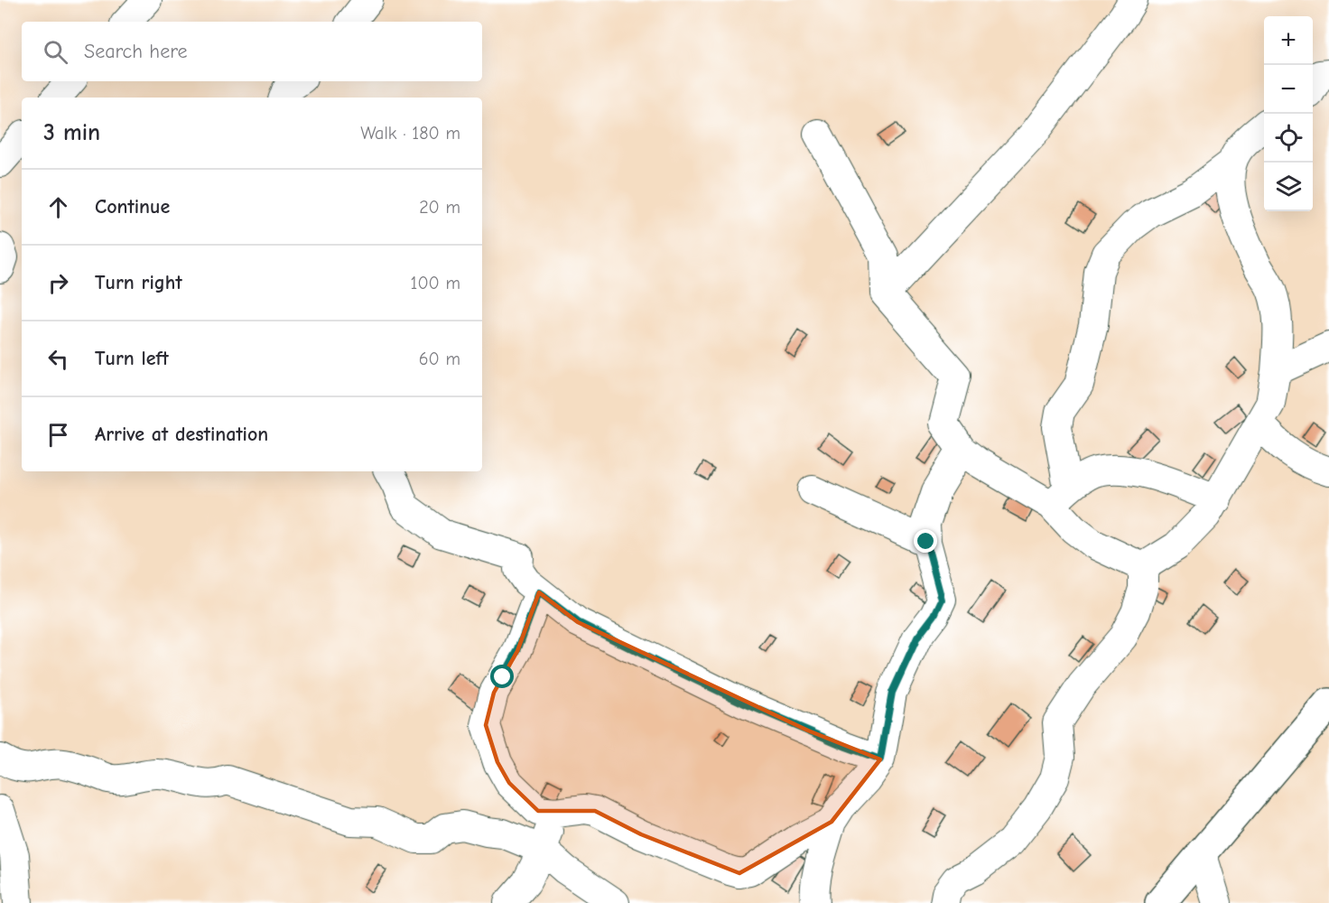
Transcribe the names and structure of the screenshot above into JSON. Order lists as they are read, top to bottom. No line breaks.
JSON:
{"page":{"map_buttons":["+","−"],"search":"Search here","heading":["3 min","Walk · 180 m"],"list":[["Continue","20 m"],["Turn right","100 m"],["Turn left","60 m"],"Arrive at destination"]}}
